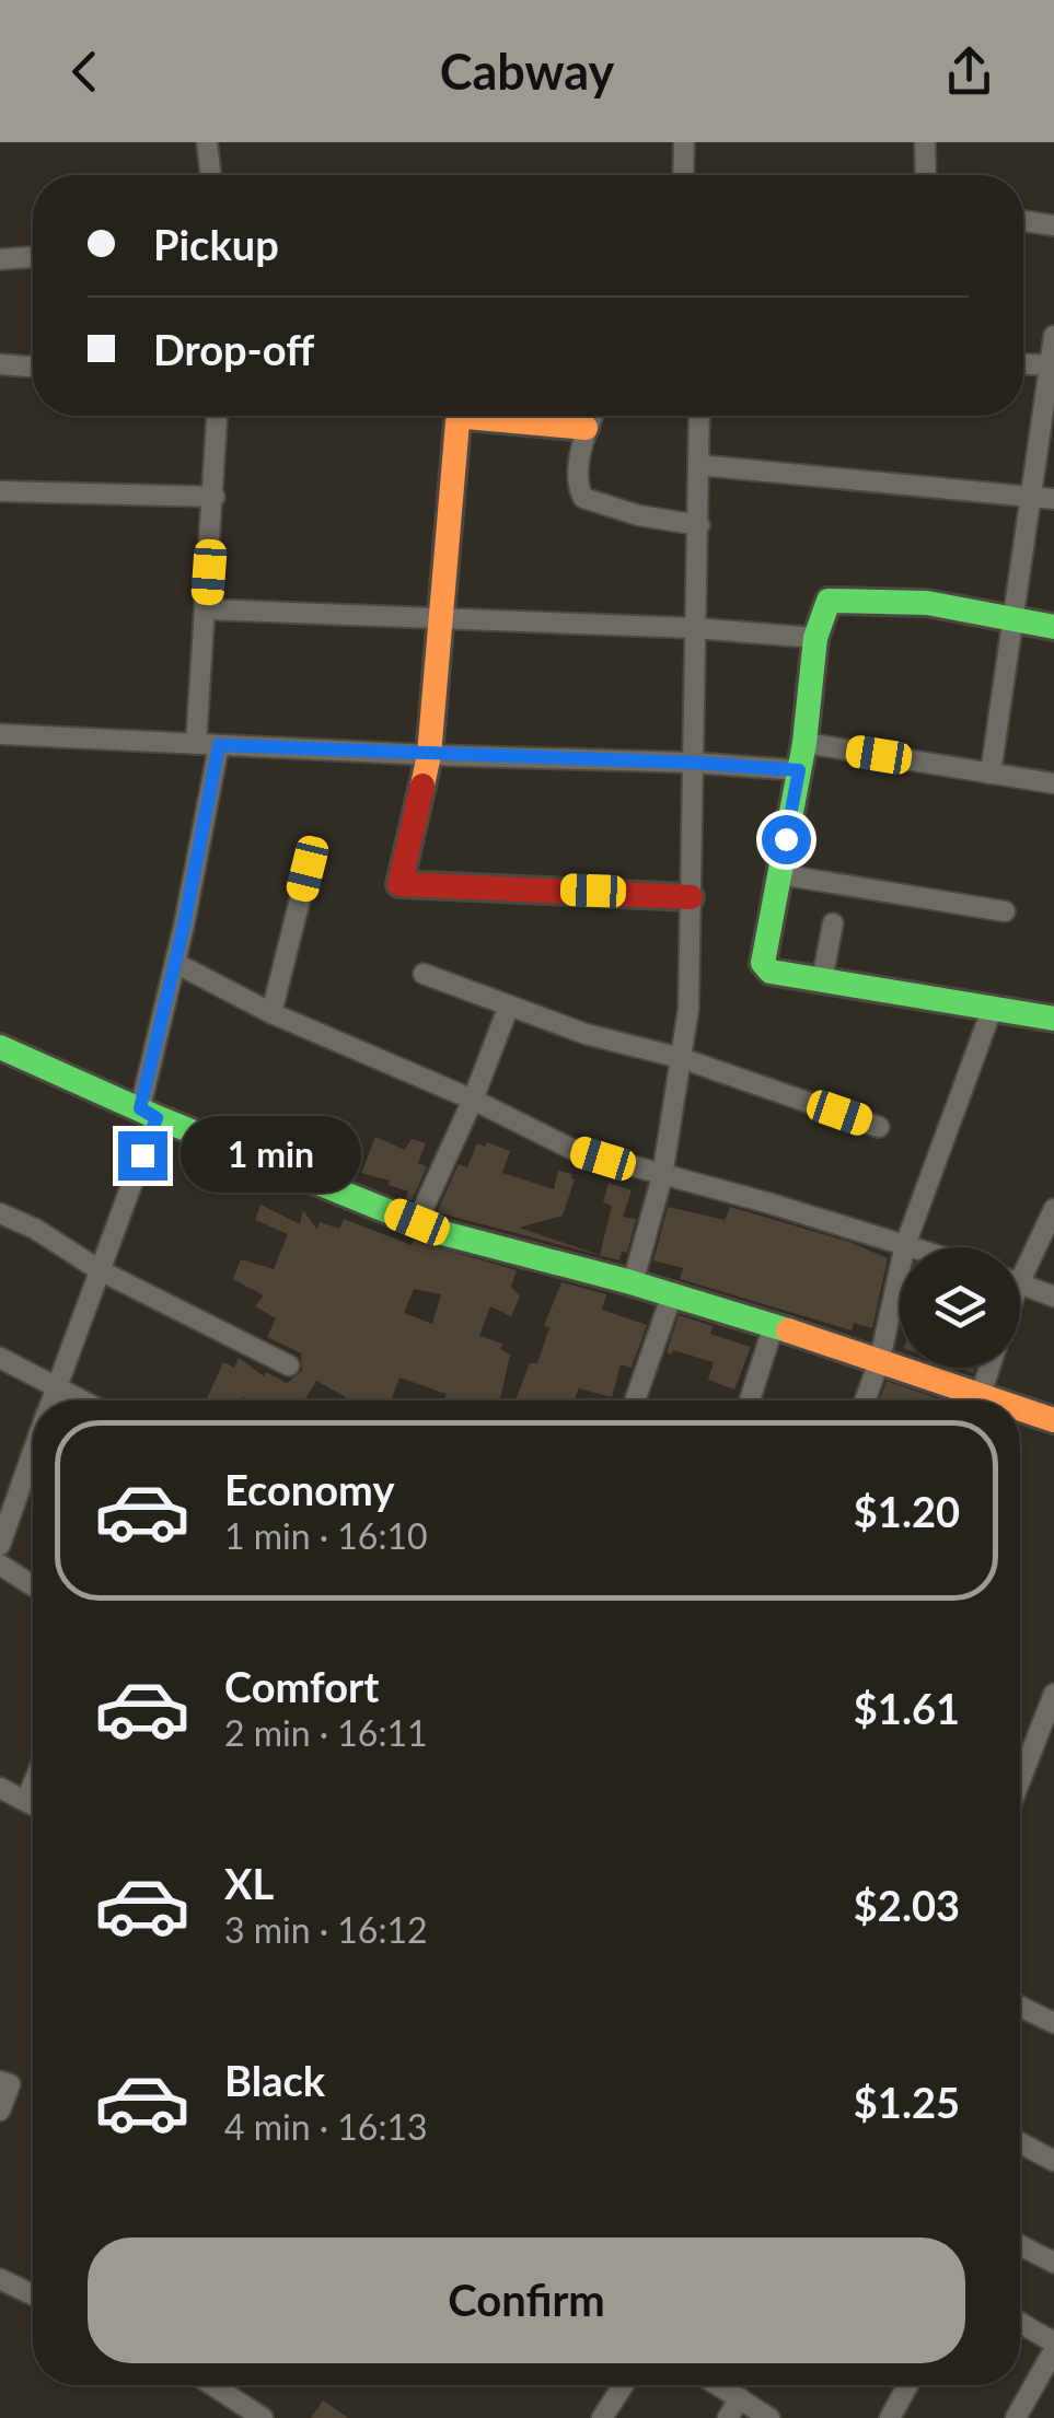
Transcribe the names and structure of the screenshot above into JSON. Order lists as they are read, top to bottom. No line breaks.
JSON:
{"page":{"header":"Cabway","banner":["Pickup","Drop-off"],"bubble":"1 min","list":[{"name":"Economy","note":"1 min · 16:10","value":"$1.20"},{"name":"Comfort","note":"2 min · 16:11","value":"$1.61"},{"name":"XL","note":"3 min · 16:12","value":"$2.03"},{"name":"Black","note":"4 min · 16:13","value":"$1.25"}],"buttons":"Confirm"}}
